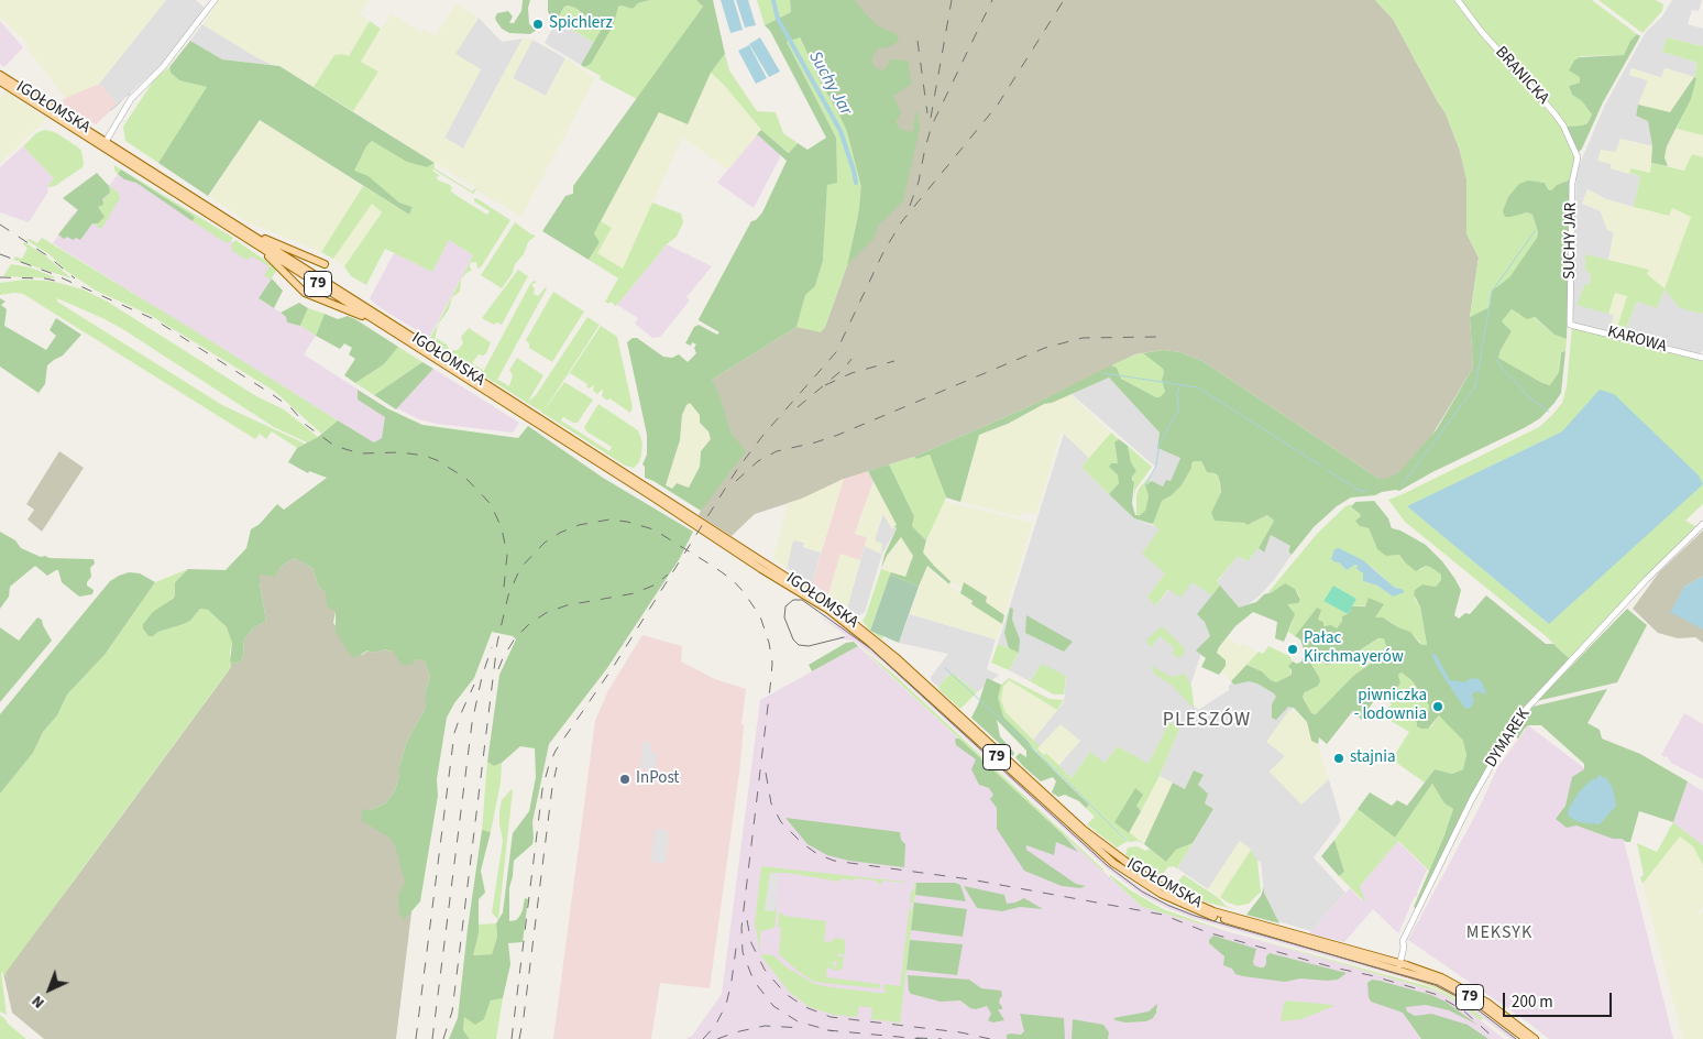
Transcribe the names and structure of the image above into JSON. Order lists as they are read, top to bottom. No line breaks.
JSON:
{"streets":{"main road":["IGOŁOMSKA","79"],"street":["BRANICKA","SUCHY JAR","KAROWA","DYMAREK"]},"crossings":[["BRANICKA","SUCHY JAR"],["IGOŁOMSKA","DYMAREK"],["SUCHY JAR","KAROWA"]],"districts":["PLESZÓW","MEKSYK"],"water":["Suchy Jar"],"places":["Spichlerz","Pałac Kirchmayerów","piwniczka - lodownia","stajnia","InPost"],"scale_bar":"200 m","north":"bottom left"}
